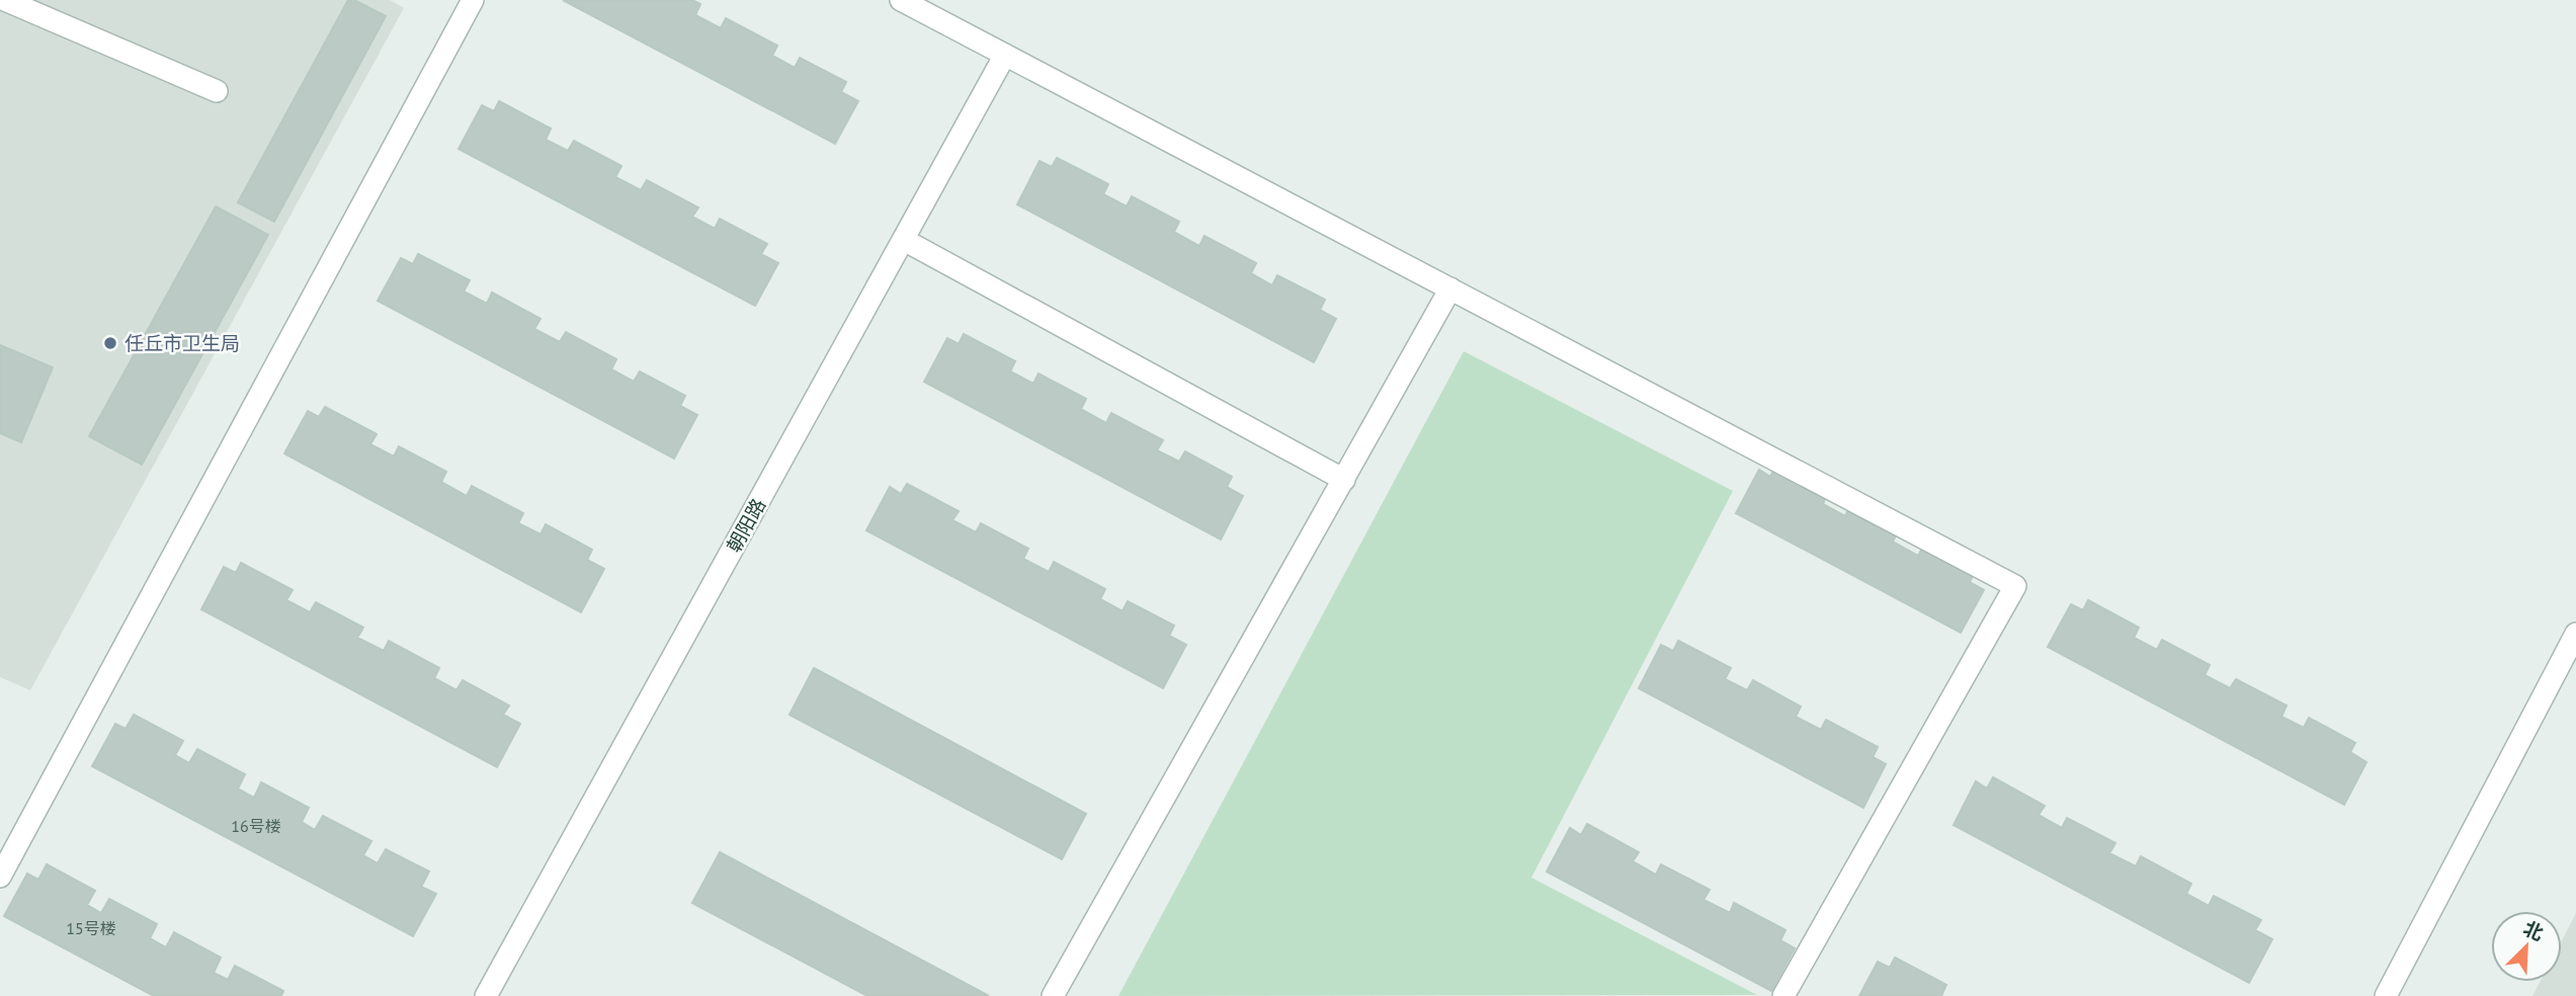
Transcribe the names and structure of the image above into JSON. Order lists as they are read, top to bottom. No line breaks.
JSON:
{"streets":{"street":["朝阳路"]},"places":["任丘市卫生局"],"house_numbers":["16号楼","15号楼"],"north":"top right"}
